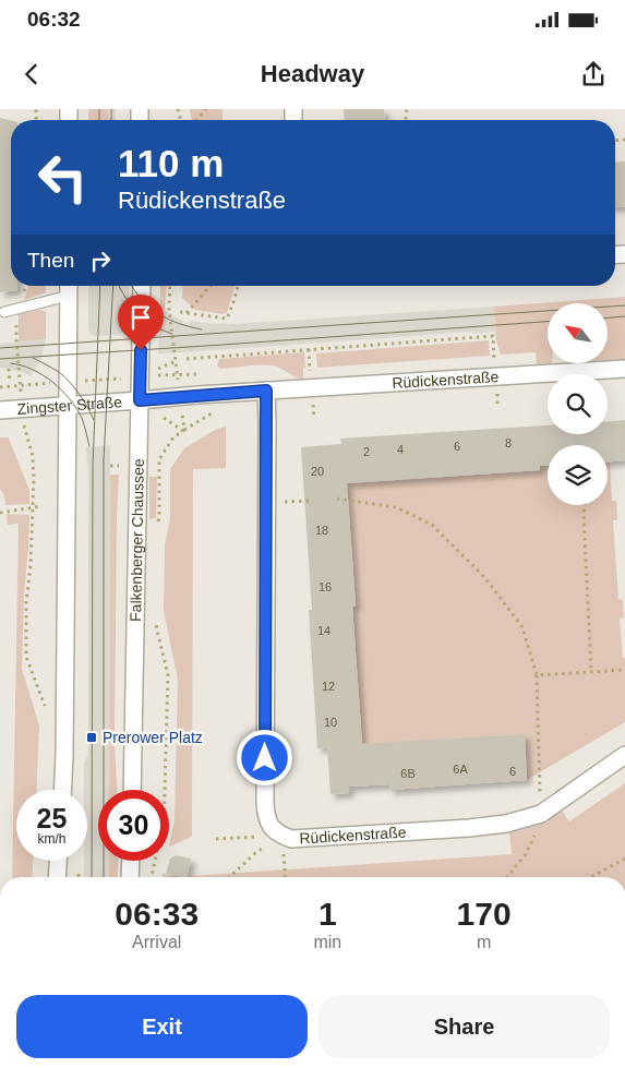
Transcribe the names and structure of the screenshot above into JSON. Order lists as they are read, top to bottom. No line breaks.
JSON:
{"streets":{"street":["Rüdickenstraße","Zingster Straße","Falkenberger Chaussee"]},"crossings":[["Rüdickenstraße","Zingster Straße"],["Rüdickenstraße","Falkenberger Chaussee"],["Zingster Straße","Falkenberger Chaussee"]],"places":{"transit":["Prerower Platz"]},"house_numbers":["8","6","4","2","20","18","16","14","12","10","6A","6","6B"],"north":"top left","page":{"status":"06:32","header":"Headway","turn":["110 m","Rüdickenstraße"],"then":"Then","speed":"25 km/h","limit":"30","eta":["06:33","Arrival","1","min","170","m"],"buttons":["Exit","Share"]}}
